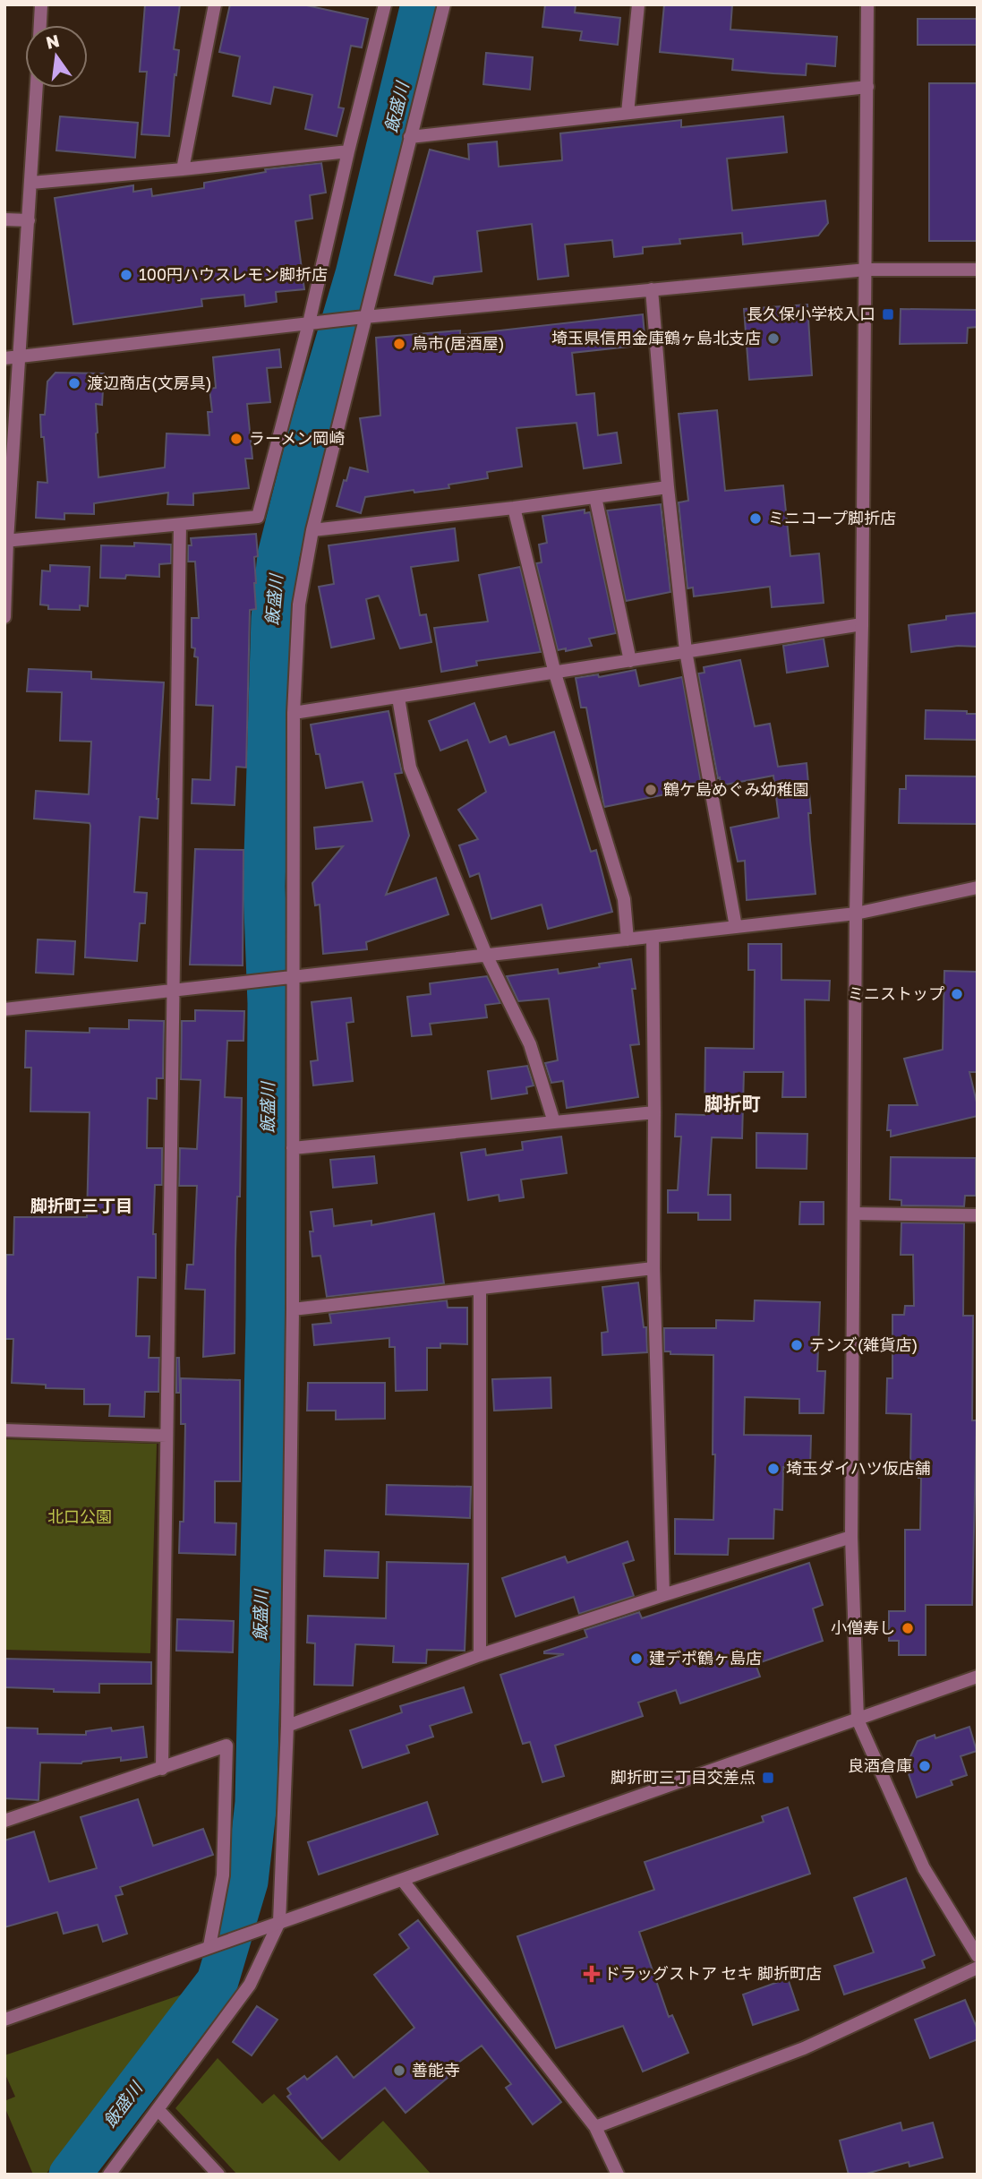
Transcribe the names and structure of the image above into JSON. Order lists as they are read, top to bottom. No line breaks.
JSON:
{"districts":["脚折町","脚折町三丁目"],"water":["飯盛川"],"parks":["北口公園"],"places":{"other":["100円ハウスレモン脚折店","埼玉県信用金庫鶴ヶ島北支店","鳥市(居酒屋)","渡辺商店(文房具)","ラーメン岡崎","ミニコープ脚折店","鶴ケ島めぐみ幼稚園","ミニストップ","テンズ(雑貨店)","埼玉ダイハツ仮店舗","小僧寿し","建デポ鶴ヶ島店","良酒倉庫","善能寺"],"transit":["長久保小学校入口","脚折町三丁目交差点"],"health":["ドラッグストア セキ 脚折町店"]},"north":"top"}
